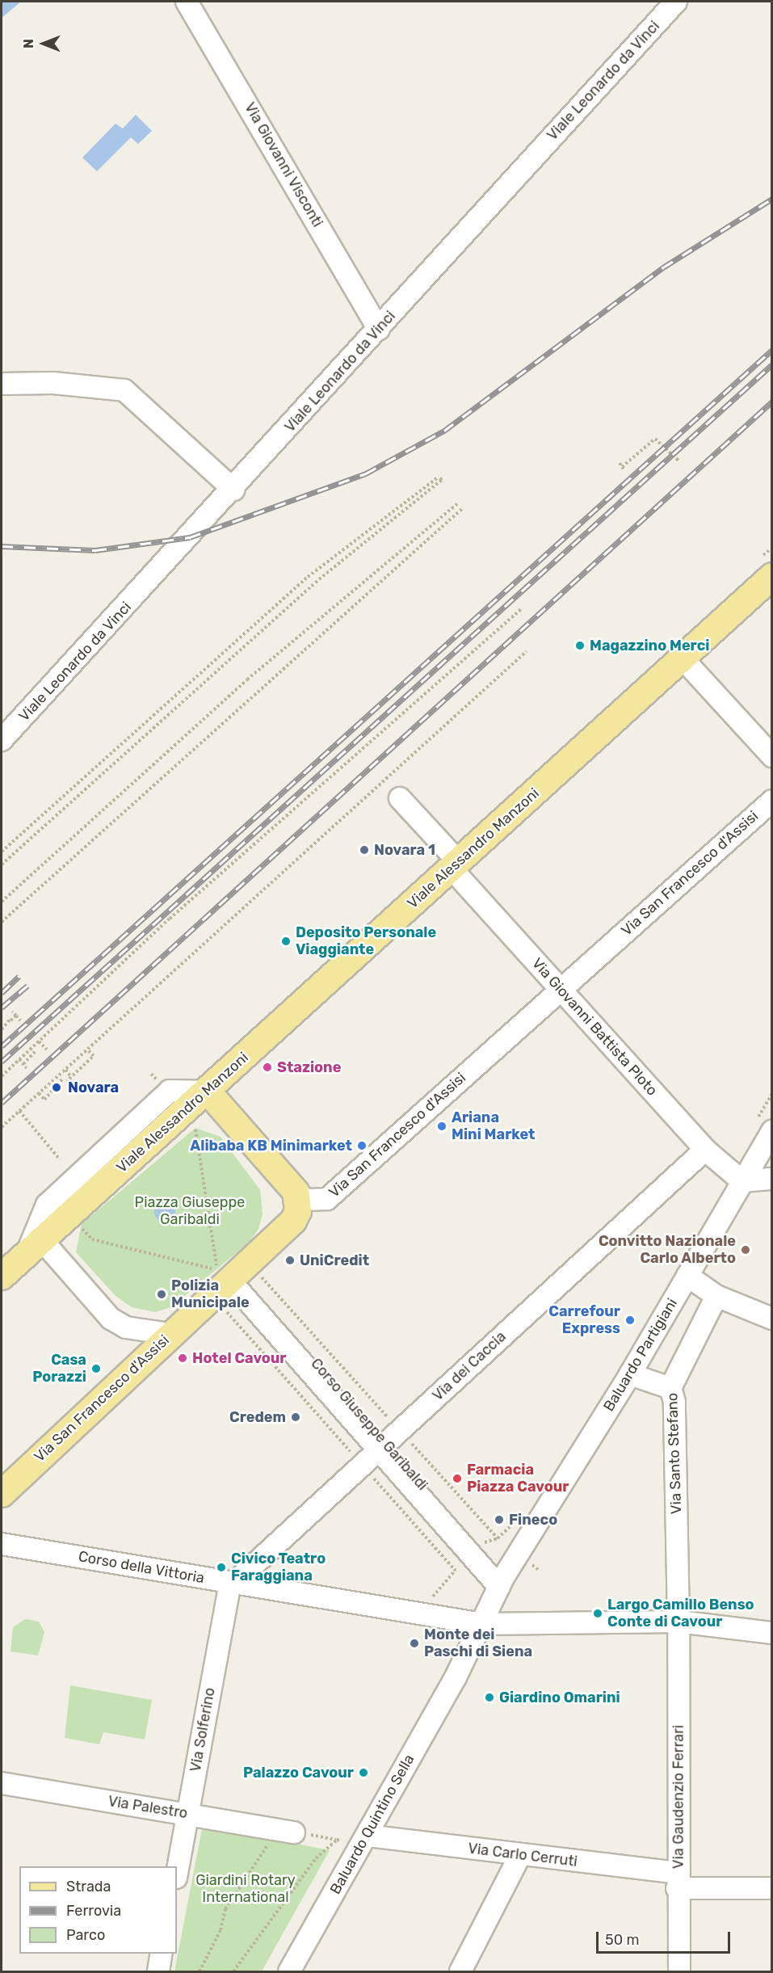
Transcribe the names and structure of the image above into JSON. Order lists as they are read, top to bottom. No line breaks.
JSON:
{"streets":{"main road":["Viale Alessandro Manzoni","Via San Francesco d'Assisi"],"street":["Viale Leonardo da Vinci","Via Giovanni Visconti","Via Giovanni Battista Ploto","Baluardo Partigiani","Via dei Caccia","Corso Giuseppe Garibaldi","Via Santo Stefano","Corso della Vittoria","Via Solferino","Via Gaudenzio Ferrari","Via Palestro","Baluardo Quintino Sella","Via Carlo Cerruti"]},"crossings":[["Viale Leonardo da Vinci","Via Giovanni Visconti"],["Viale Alessandro Manzoni","Via Giovanni Battista Ploto"],["Via San Francesco d'Assisi","Via Giovanni Battista Ploto"],["Via San Francesco d'Assisi","Corso Giuseppe Garibaldi"],["Via Giovanni Battista Ploto","Baluardo Partigiani"],["Via Giovanni Battista Ploto","Via dei Caccia"],["Baluardo Partigiani","Corso Giuseppe Garibaldi"],["Baluardo Partigiani","Corso della Vittoria"],["Baluardo Partigiani","Baluardo Quintino Sella"],["Via dei Caccia","Corso Giuseppe Garibaldi"],["Via dei Caccia","Corso della Vittoria"],["Via dei Caccia","Via Solferino"],["Via Santo Stefano","Corso della Vittoria"],["Via Santo Stefano","Via Gaudenzio Ferrari"],["Corso della Vittoria","Via Solferino"],["Corso della Vittoria","Via Gaudenzio Ferrari"],["Corso della Vittoria","Baluardo Quintino Sella"],["Via Solferino","Via Palestro"],["Via Gaudenzio Ferrari","Via Carlo Cerruti"],["Baluardo Quintino Sella","Via Carlo Cerruti"]],"parks":["Piazza Giuseppe Garibaldi","Giardini Rotary International"],"places":["Magazzino Merci","Novara 1","Deposito Personale Viaggiante","Stazione","Novara","Ariana Mini Market","Alibaba KB Minimarket","Convitto Nazionale Carlo Alberto","UniCredit","Polizia Municipale","Carrefour Express","Hotel Cavour","Casa Porazzi","Credem","Farmacia Piazza Cavour","Fineco","Civico Teatro Faraggiana","Largo Camillo Benso Conte di Cavour","Monte dei Paschi di Siena","Giardino Omarini","Palazzo Cavour"],"legend":["Strada","Ferrovia","Parco"],"scale_bar":"50 m","north":"left"}
